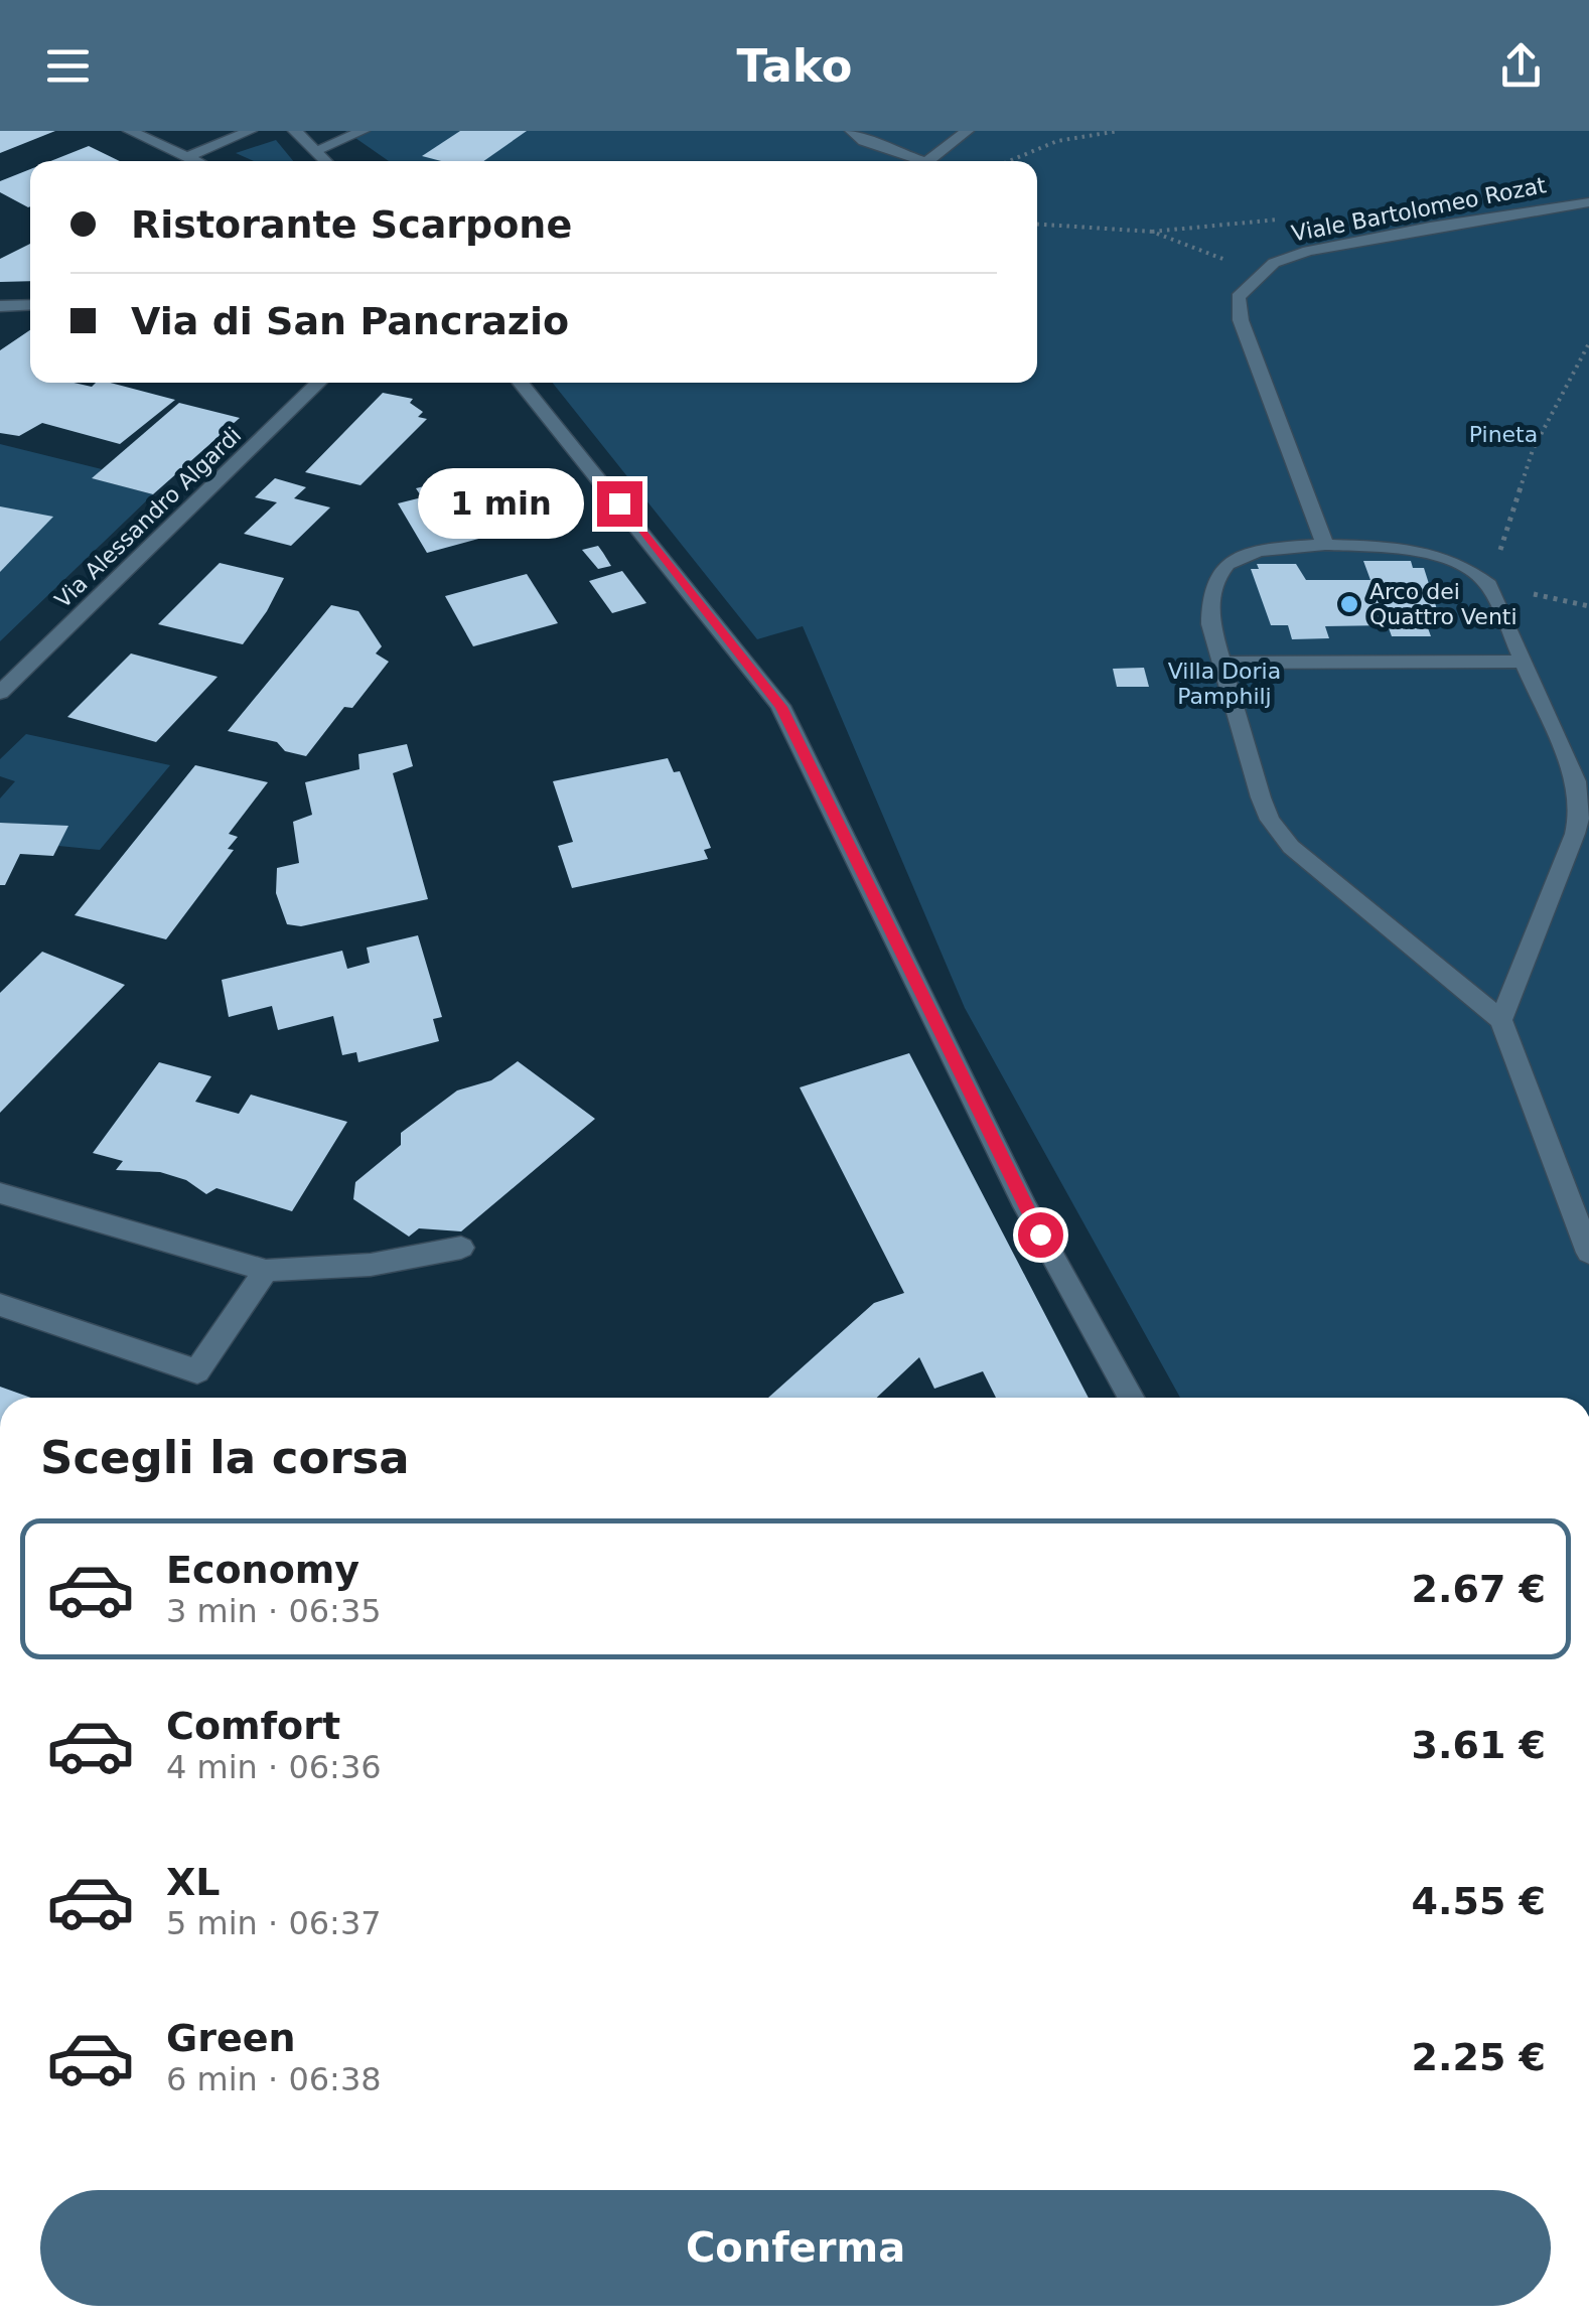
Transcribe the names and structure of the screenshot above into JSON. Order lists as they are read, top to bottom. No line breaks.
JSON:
{"streets":{"street":["Viale Bartolomeo Rozat","Via Alessandro Algardi"]},"parks":["Pineta","Villa Doria Pamphilj"],"places":["Arco dei Quattro Venti"],"page":{"header":"Tako","banner":["Ristorante Scarpone","Via di San Pancrazio"],"bubble":"1 min","heading":"Scegli la corsa","list":[{"name":"Economy","note":"3 min · 06:35","value":"2.67 €"},{"name":"Comfort","note":"4 min · 06:36","value":"3.61 €"},{"name":"XL","note":"5 min · 06:37","value":"4.55 €"},{"name":"Green","note":"6 min · 06:38","value":"2.25 €"}],"buttons":"Conferma"}}
